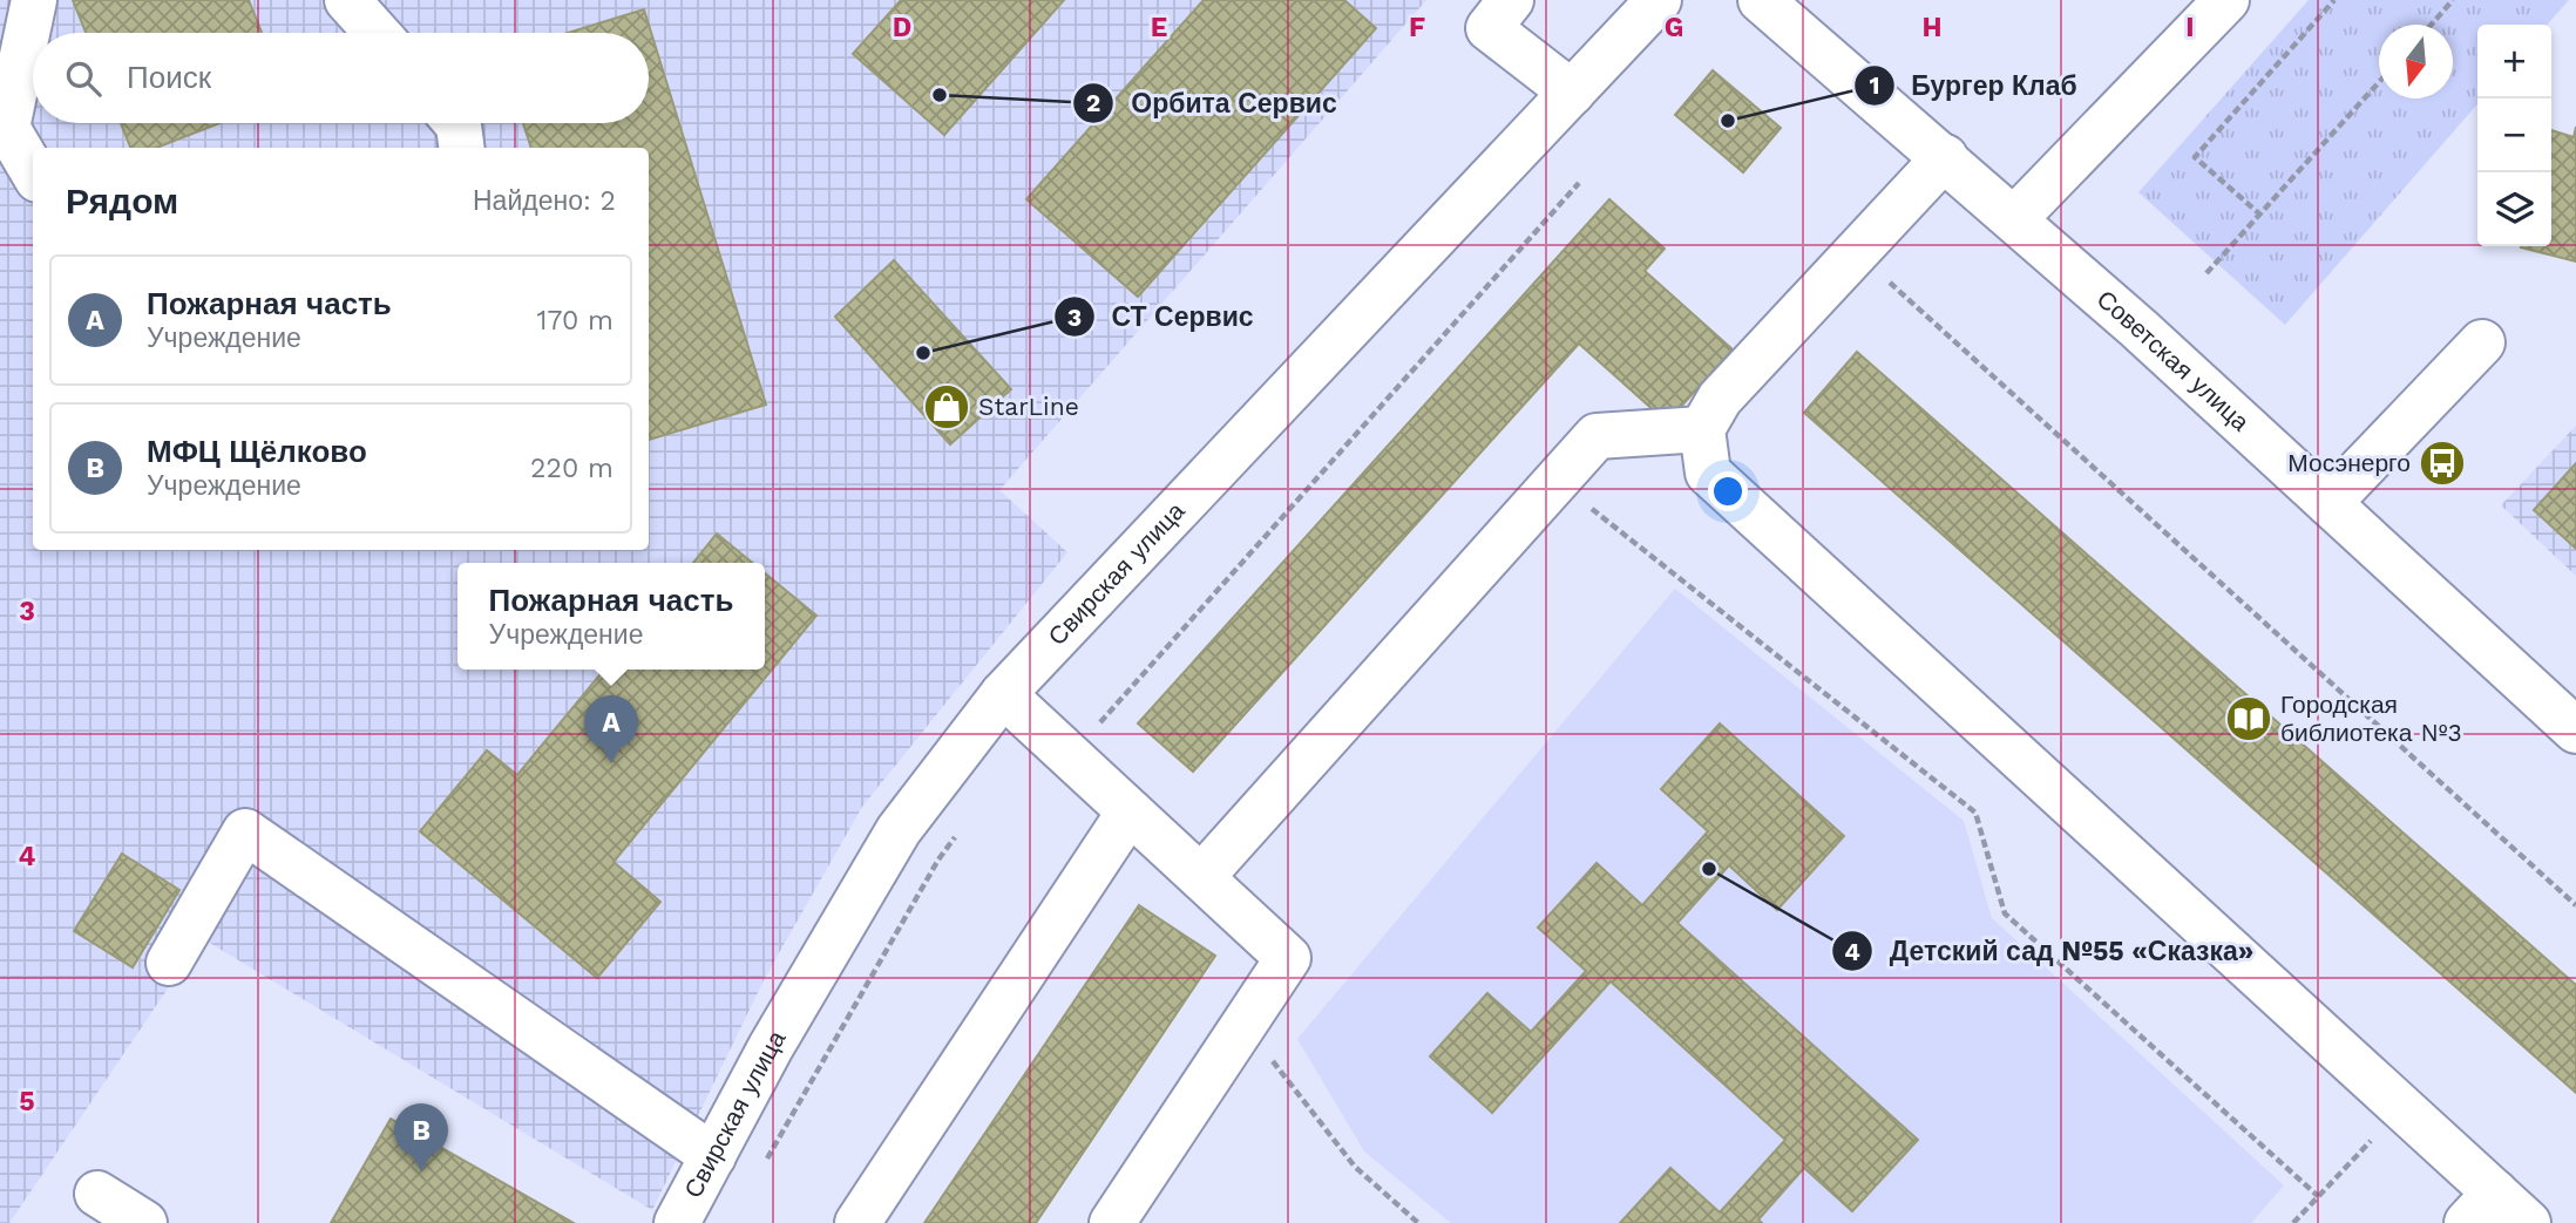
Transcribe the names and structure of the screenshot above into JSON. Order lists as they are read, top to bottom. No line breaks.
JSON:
{"streets":{"street":["Советская улица","Свирская улица"]},"places":{"other":["Орбита Сервис","Бургер Клаб","СТ Сервис","Детский сад №55 «Сказка»"],"shop":["StarLine"],"bus stop":["Мосэнерго"],"library":["Городская библиотека №3"]},"north":"bottom","page":{"map_buttons":["+","−"],"search":"Поиск","heading":["Рядом","Найдено: 2"],"list":[{"mark":"A","name":"Пожарная часть","note":"Учреждение","value":"170 m"},{"mark":"B","name":"МФЦ Щёлково","note":"Учреждение","value":"220 m"}],"popup":["Пожарная часть","Учреждение"],"pins":["A","B"]},"grid":{"columns":["D","E","F","G","H","I"],"rows":["3","4","5"]}}
